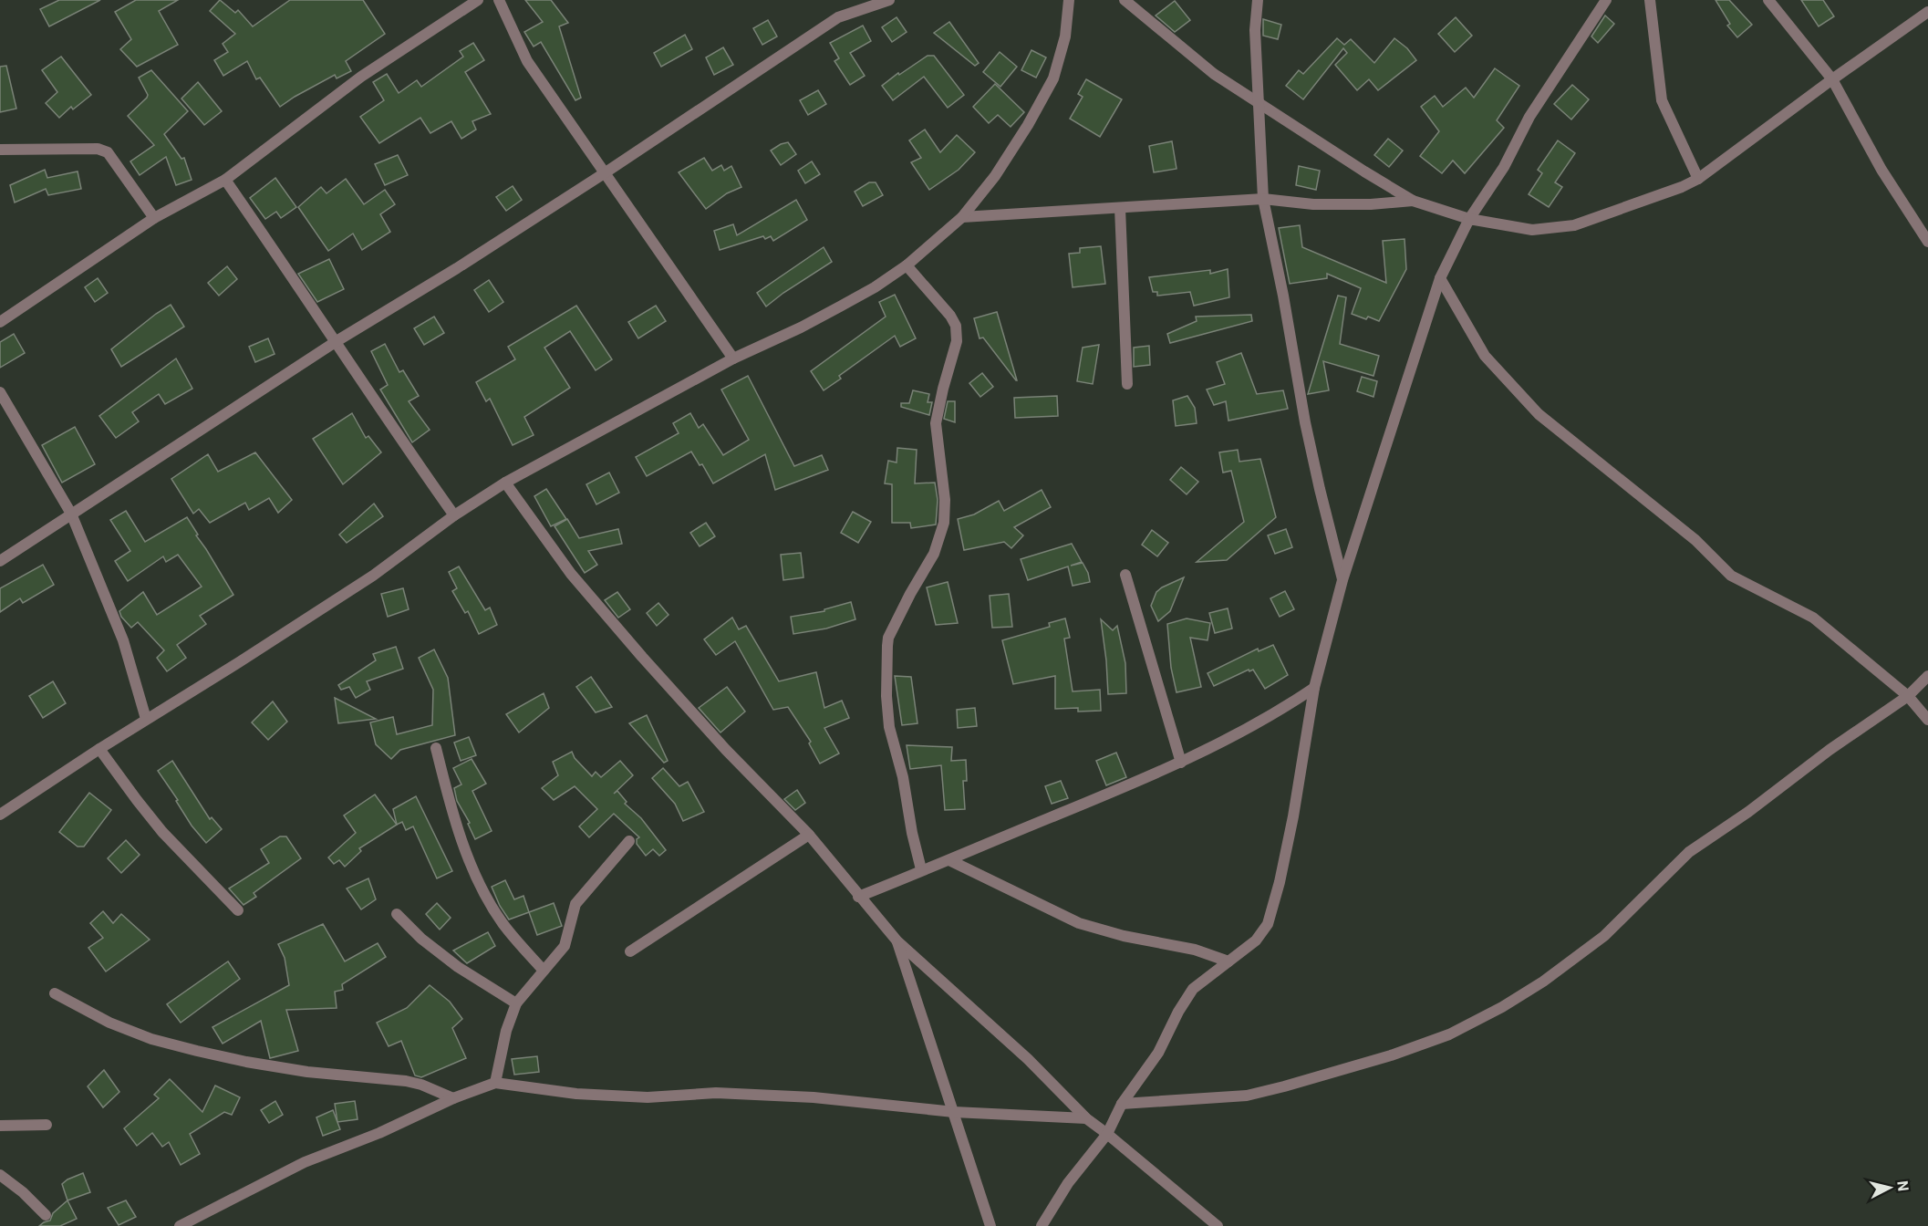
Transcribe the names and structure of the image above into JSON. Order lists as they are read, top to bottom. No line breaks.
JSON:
{"north":"right"}
